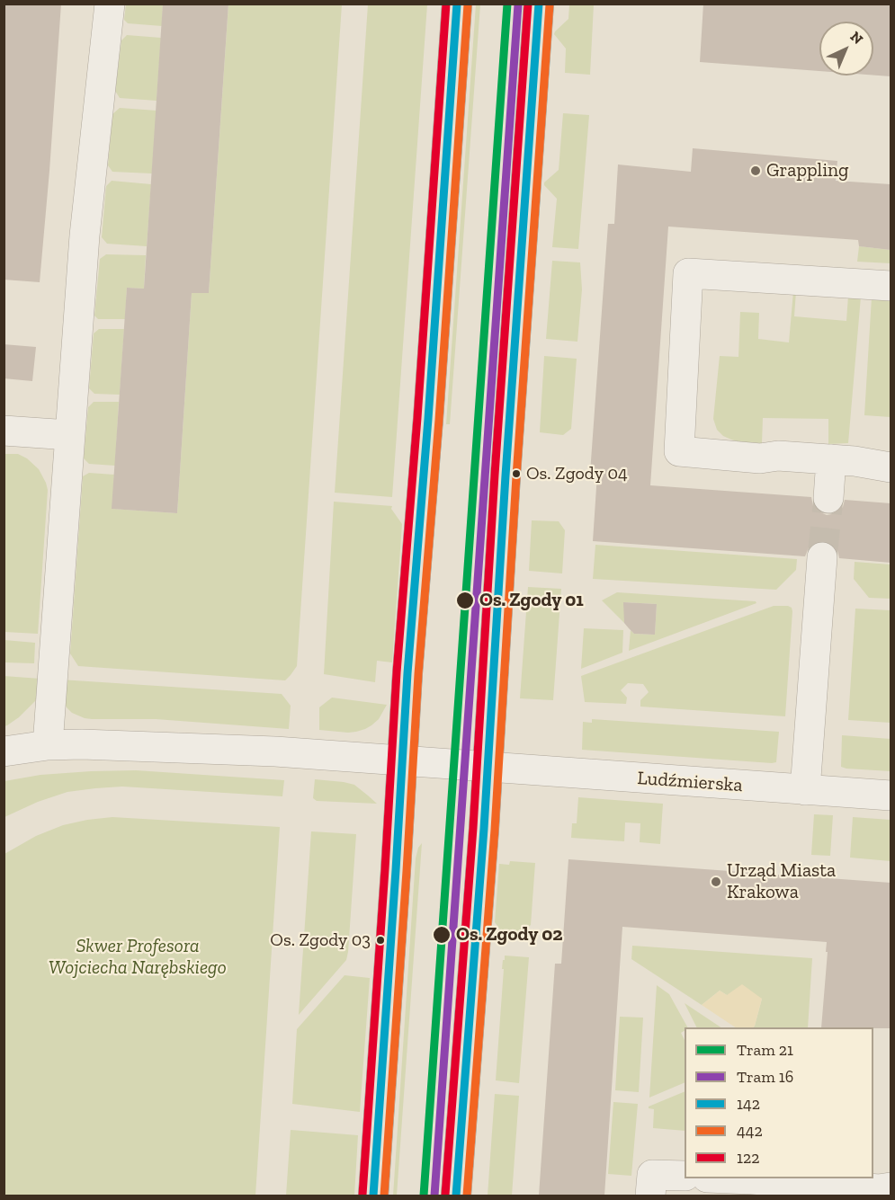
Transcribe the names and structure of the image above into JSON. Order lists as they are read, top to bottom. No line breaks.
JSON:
{"streets":{"street":["Ludźmierska"]},"parks":["Skwer Profesora Wojciecha Narębskiego"],"places":["Grappling","Os. Zgody 04","Os. Zgody 01","Urząd Miasta Krakowa","Os. Zgody 02","Os. Zgody 03"],"lines":["tram line 21","transit line 142","transit line 122","tram line 16","transit line 442"],"legend":["Tram 21","Tram 16","142","442","122"],"north":"top right"}
